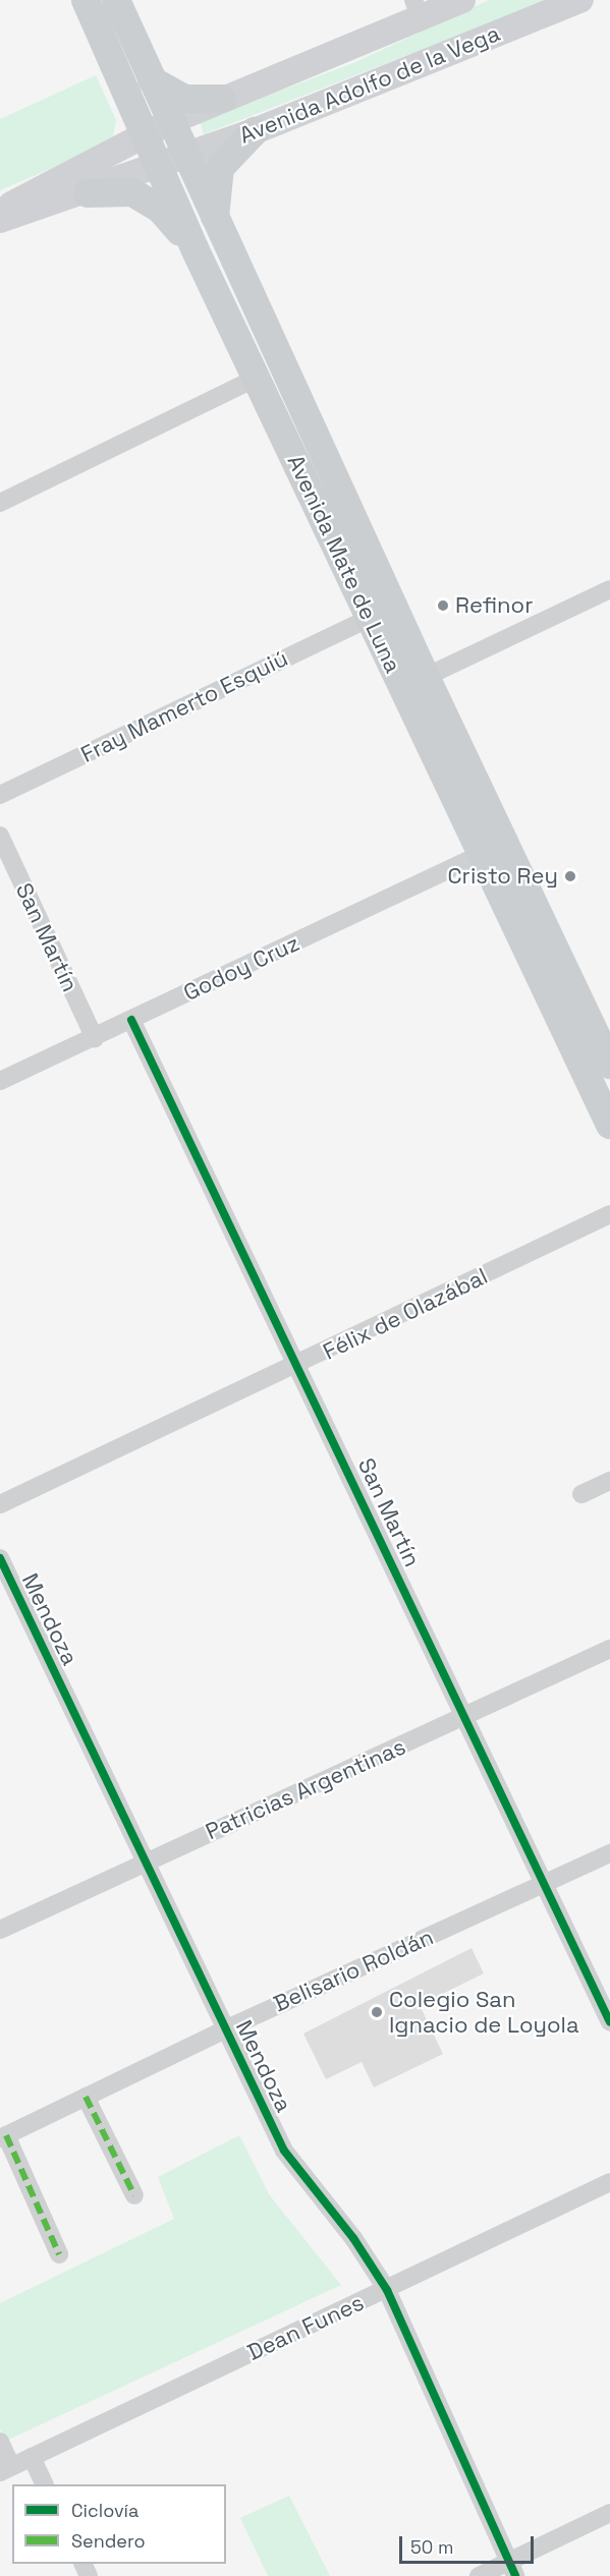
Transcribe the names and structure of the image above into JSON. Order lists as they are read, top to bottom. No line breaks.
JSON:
{"streets":{"main road":["Avenida Adolfo de la Vega","Avenida Mate de Luna"],"street":["Fray Mamerto Esquiú","San Martín","Godoy Cruz","Félix de Olazábal","Mendoza","Patricias Argentinas","Belisario Roldán","Dean Funes"]},"crossings":[["Avenida Adolfo de la Vega","Avenida Mate de Luna"],["Avenida Mate de Luna","Fray Mamerto Esquiú"],["Avenida Mate de Luna","Godoy Cruz"],["San Martín","Godoy Cruz"],["San Martín","Félix de Olazábal"],["San Martín","Patricias Argentinas"],["San Martín","Belisario Roldán"],["Mendoza","Patricias Argentinas"],["Mendoza","Belisario Roldán"],["Mendoza","Dean Funes"]],"places":["Refinor","Cristo Rey","Colegio San Ignacio de Loyola"],"legend":["Ciclovía","Sendero"],"scale_bar":"50 m"}
